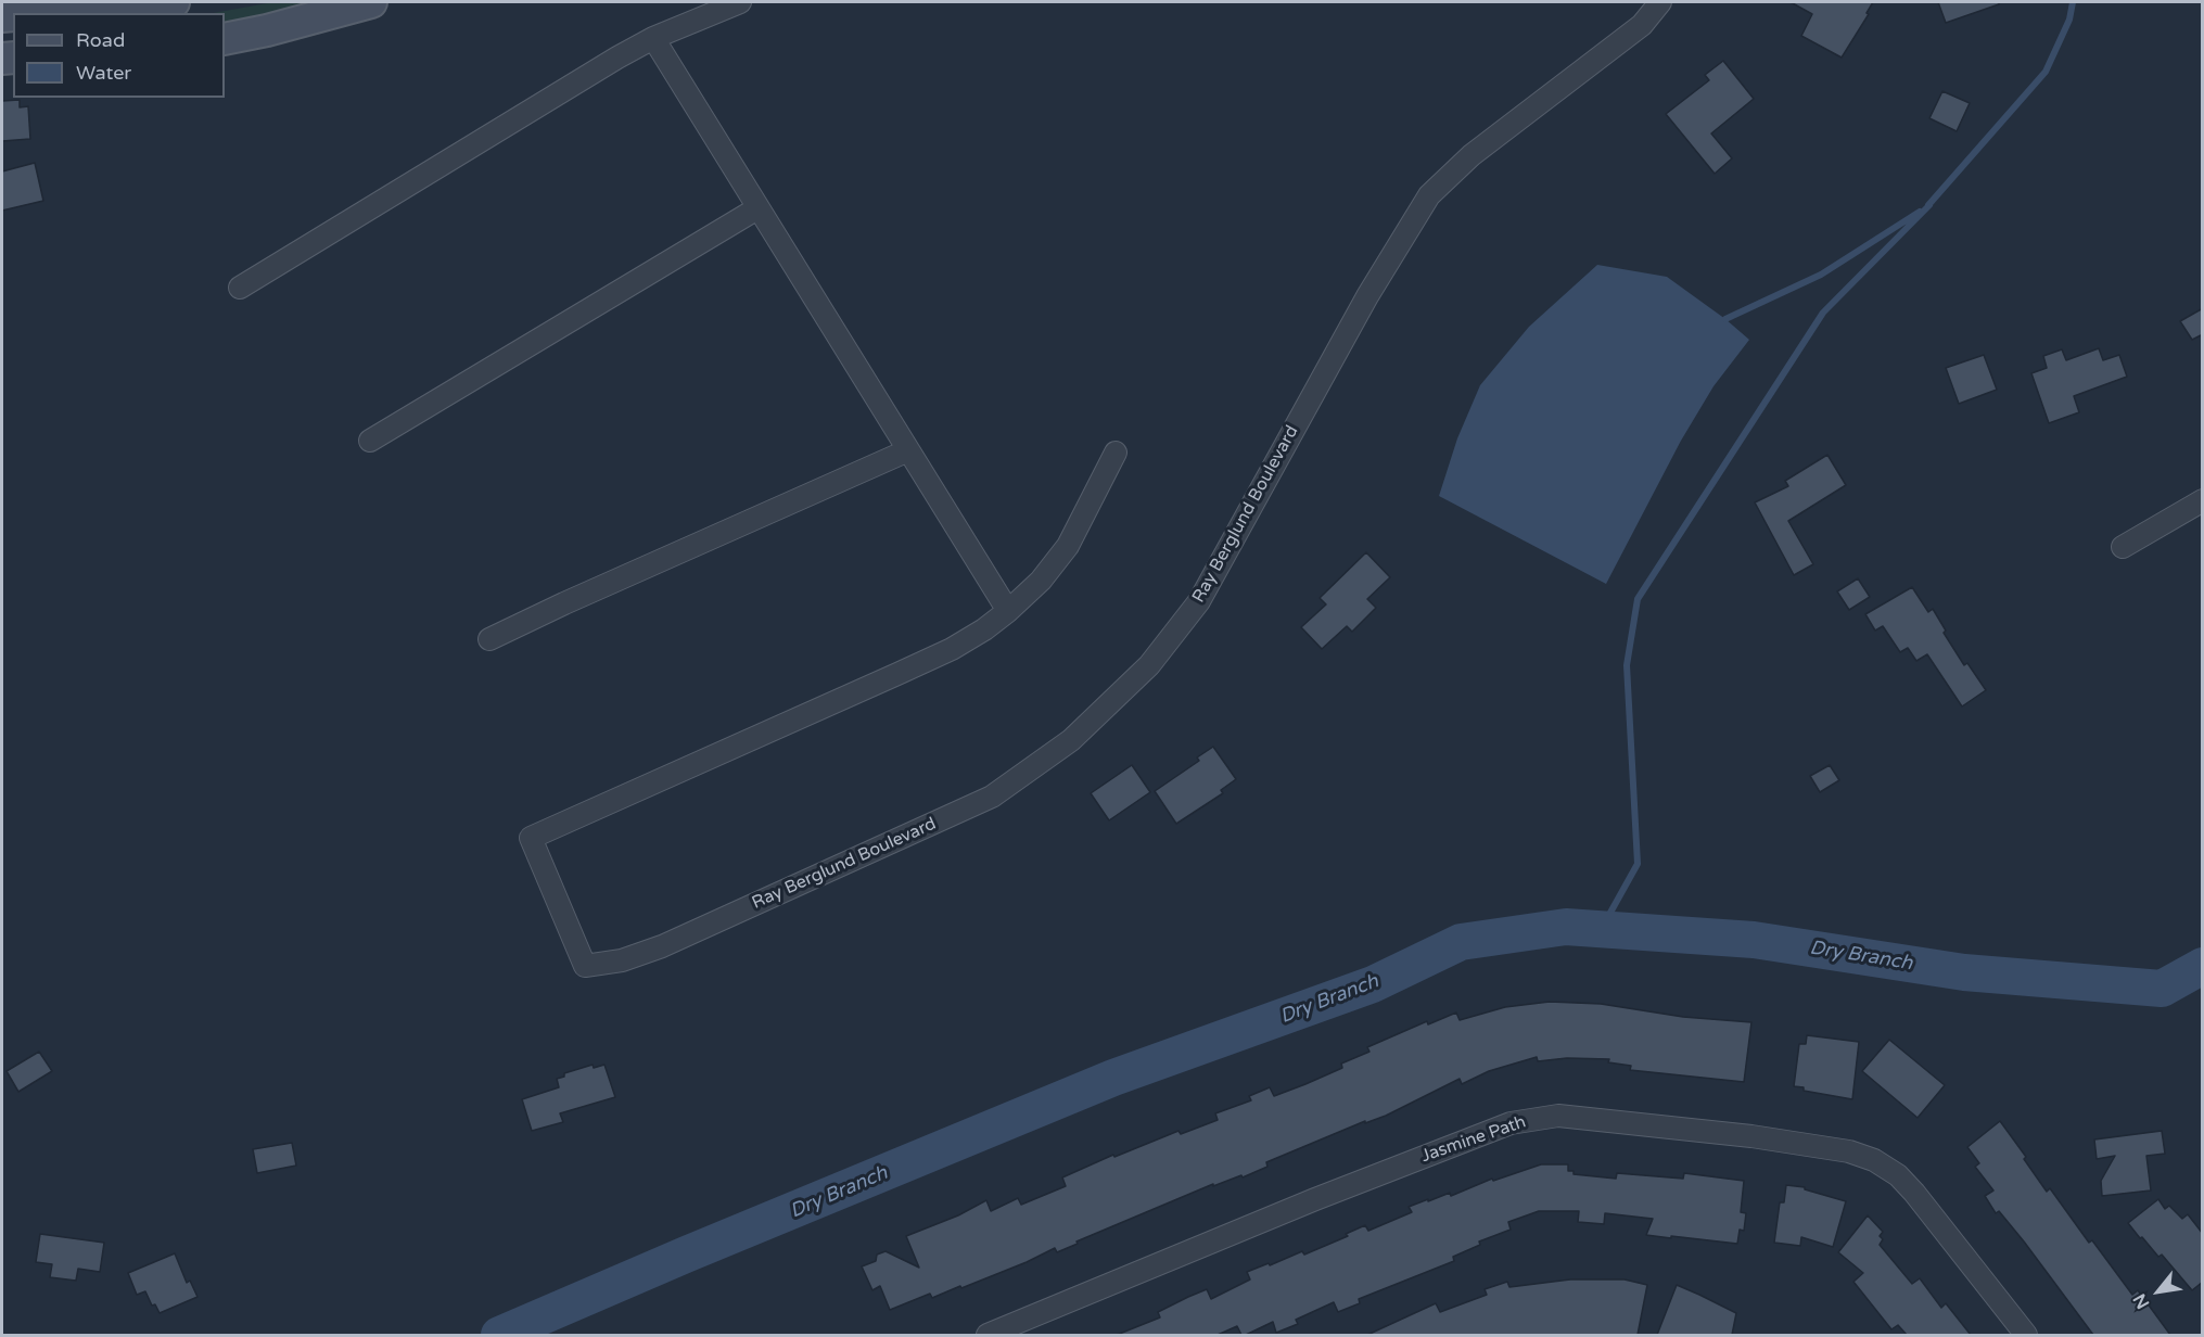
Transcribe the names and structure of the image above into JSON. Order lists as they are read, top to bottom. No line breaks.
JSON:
{"streets":{"street":["Ray Berglund Boulevard","Jasmine Path"]},"water":["Dry Branch"],"legend":["Road","Water"],"north":"bottom left"}
